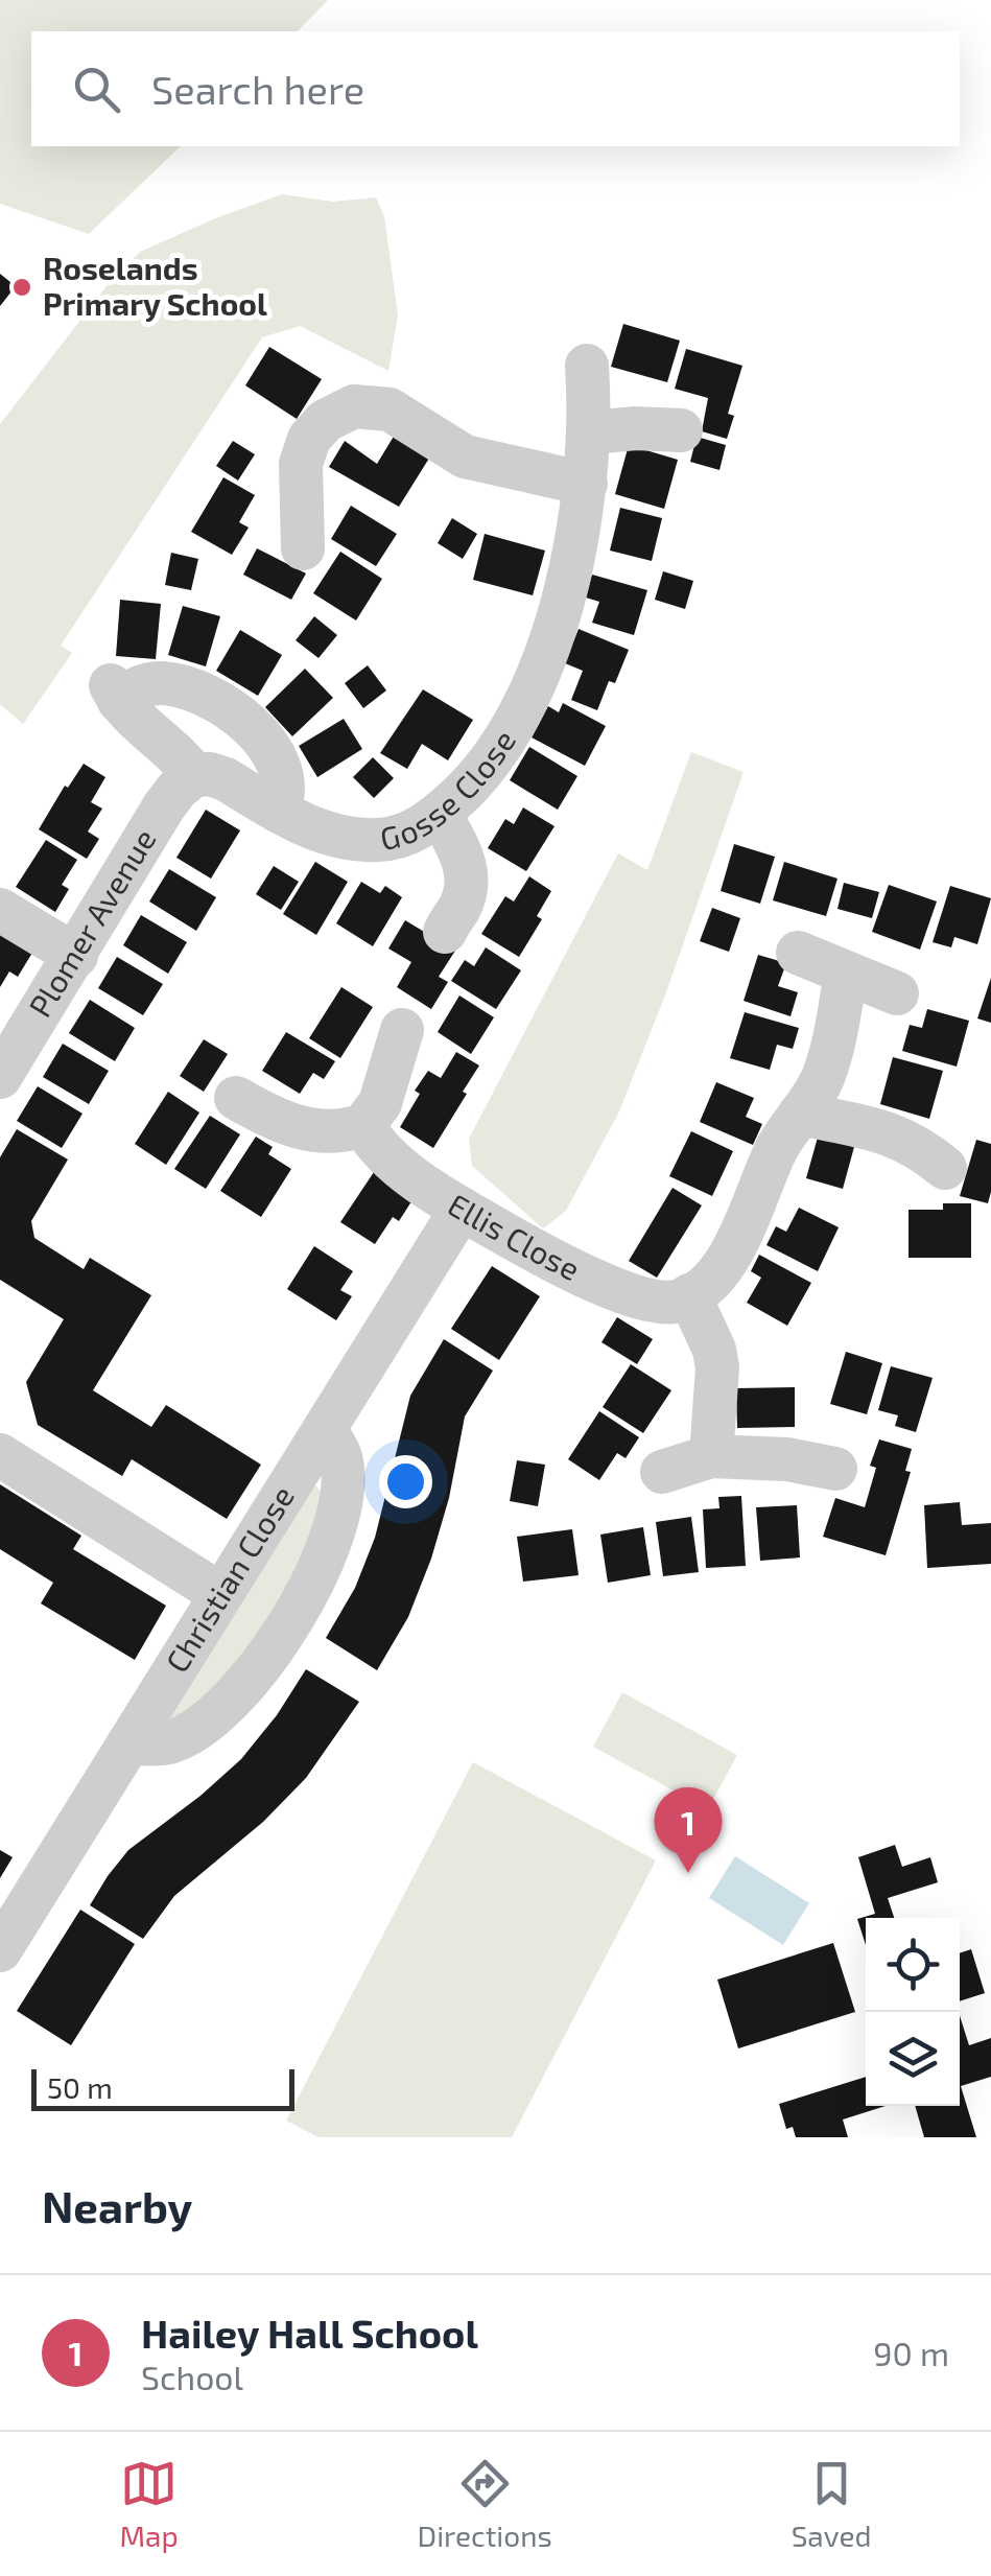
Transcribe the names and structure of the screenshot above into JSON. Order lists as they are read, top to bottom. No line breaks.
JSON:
{"streets":{"street":["Gosse Close","Plomer Avenue","Ellis Close","Christian Close"]},"crossings":[["Gosse Close","Plomer Avenue"],["Ellis Close","Christian Close"]],"places":["Roselands Primary School"],"scale_bar":"50 m","page":{"search":"Search here","pins":"1","scale":"50 m","heading":"Nearby","list":[{"mark":"1","name":"Hailey Hall School","note":"School","value":"90 m"}],"nav":["Map","Directions","Saved"]}}
